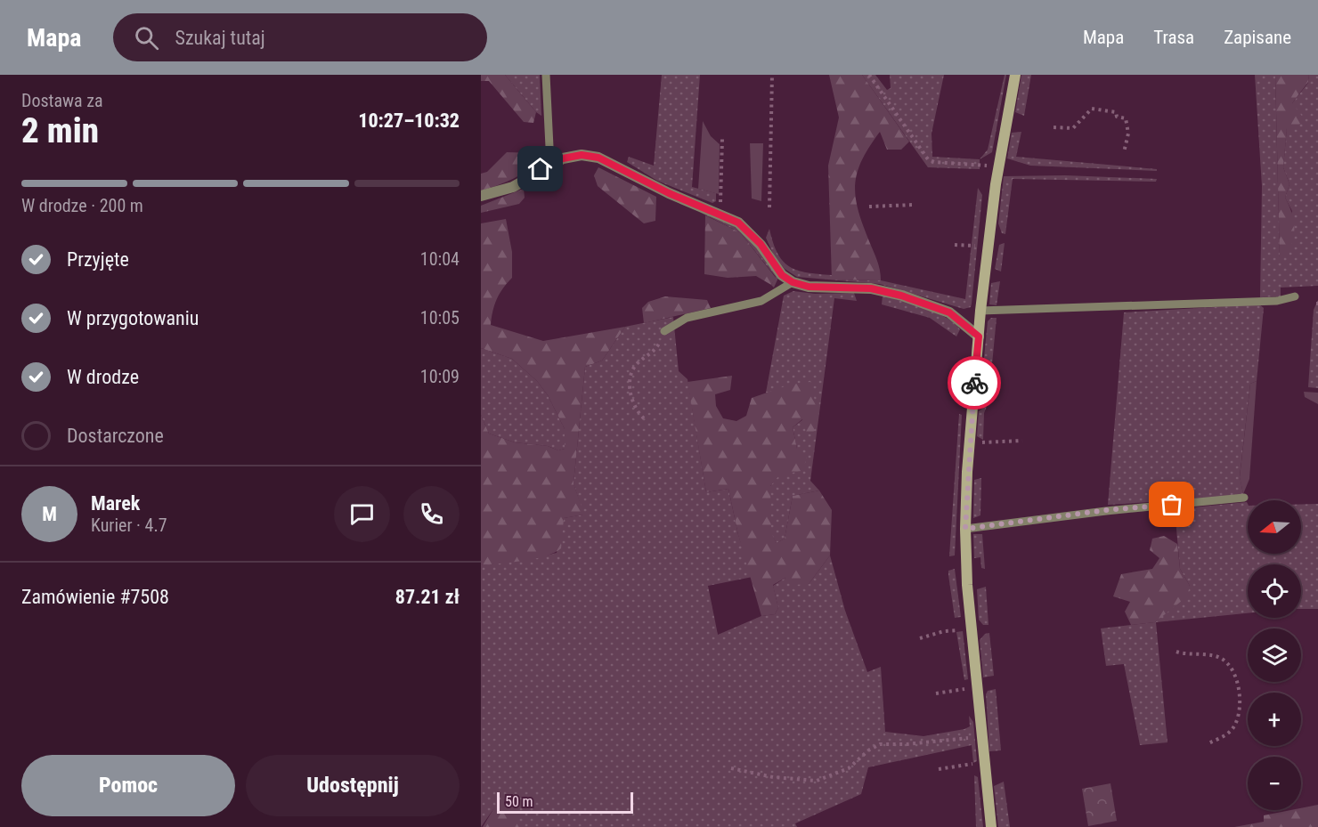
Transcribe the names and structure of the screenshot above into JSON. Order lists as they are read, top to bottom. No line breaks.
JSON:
{"scale_bar":"50 m","north":"left","page":{"header":"Mapa","search":"Szukaj tutaj","nav":["Mapa","Trasa","Zapisane"],"heading":["2 min","Dostawa za","10:27–10:32"],"panel":["Marek","Kurier · 4.7","Zamówienie #7508","87.21 zł"],"bar":"W drodze · 200 m","list":[["Przyjęte","10:04"],["W przygotowaniu","10:05"],["W drodze","10:09"],"Dostarczone"],"round":"M","map_buttons":["+","−"],"buttons":["Pomoc","Udostępnij"],"scale":"50 m"}}
